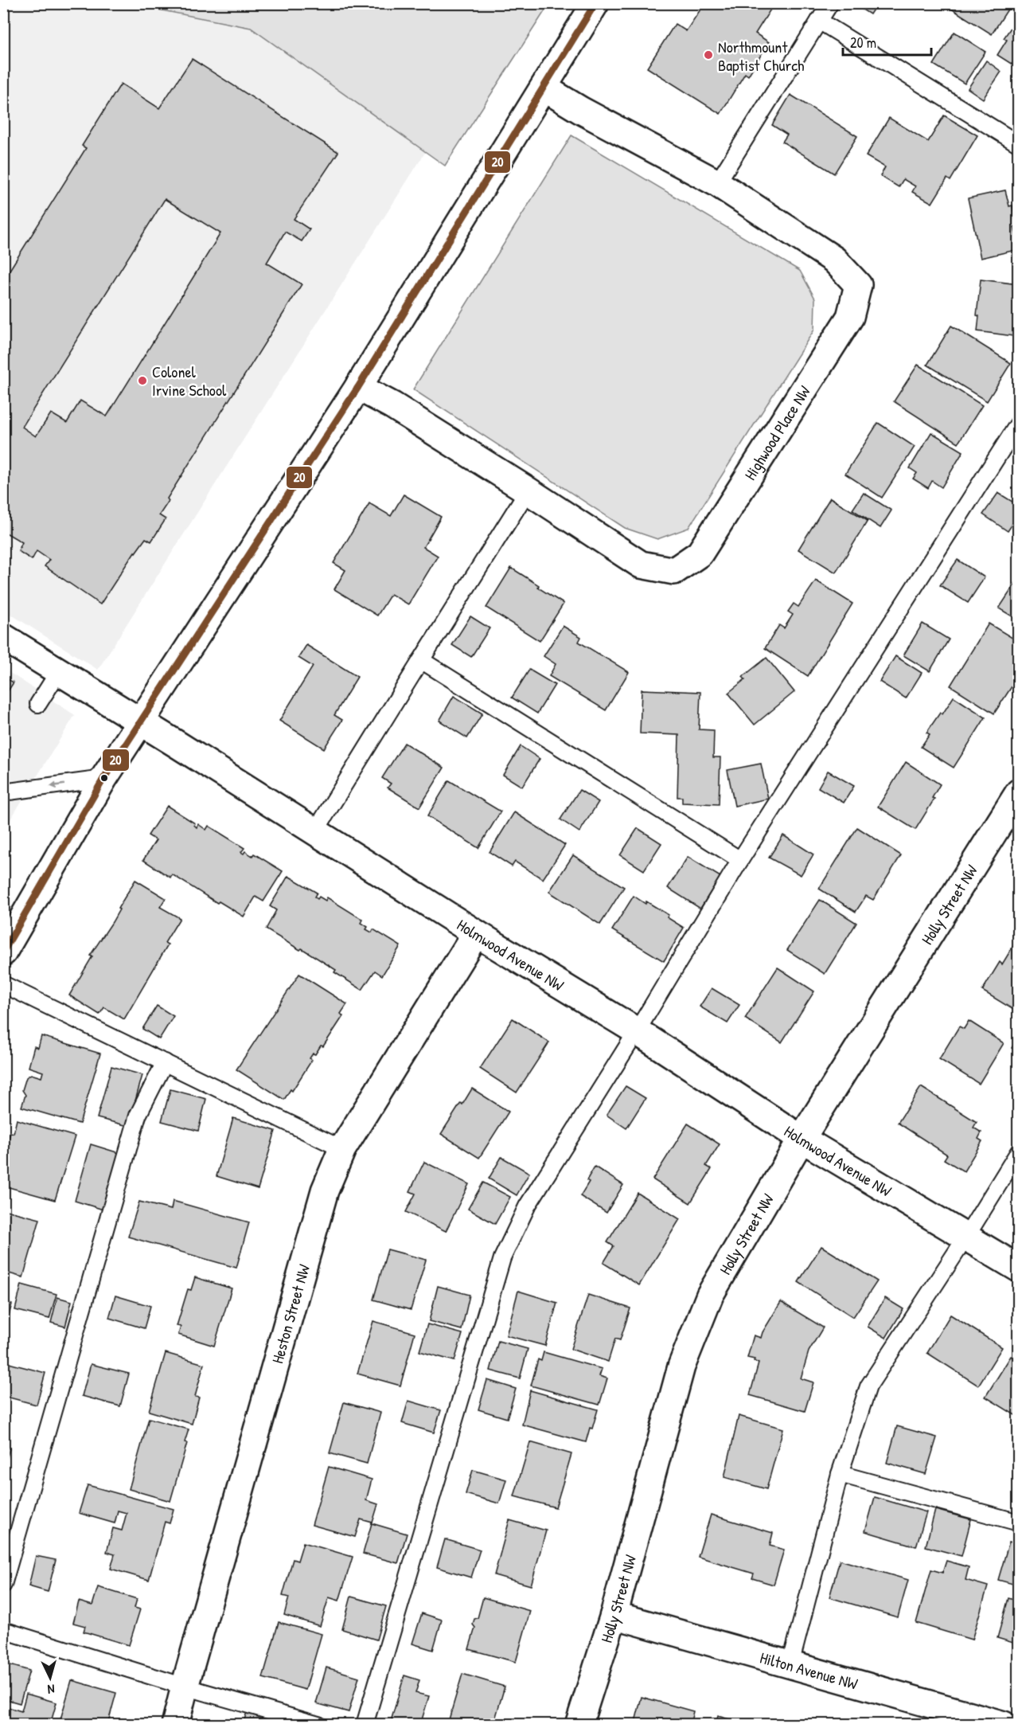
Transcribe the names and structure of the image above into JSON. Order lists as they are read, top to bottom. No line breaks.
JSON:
{"streets":{"street":["Highwood Place NW","Holly Street NW","Holmwood Avenue NW","Heston Street NW","Hilton Avenue NW"]},"crossings":[["Holly Street NW","Holmwood Avenue NW"],["Holly Street NW","Hilton Avenue NW"],["Holmwood Avenue NW","Heston Street NW"]],"places":["Northmount Baptist Church","Colonel Irvine School"],"lines":["transit line 20"],"scale_bar":"20 m","north":"bottom"}
